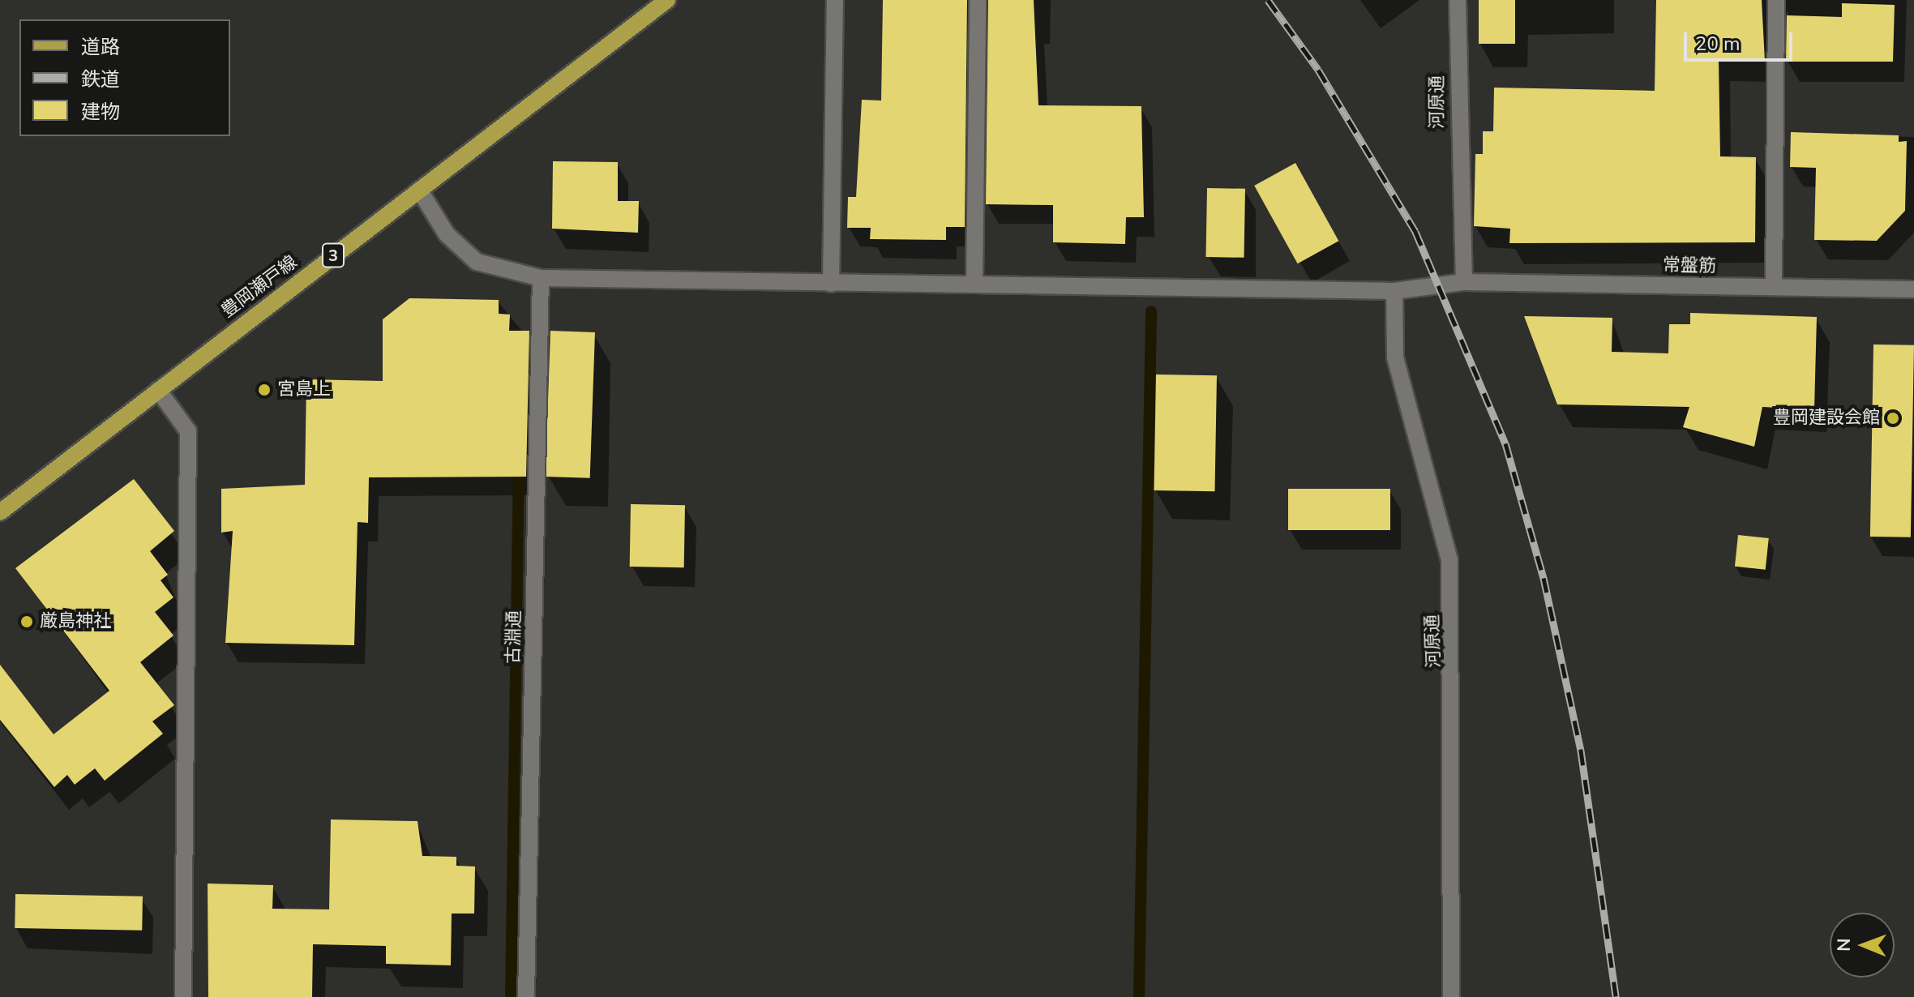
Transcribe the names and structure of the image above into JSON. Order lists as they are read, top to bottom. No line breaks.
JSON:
{"streets":{"main road":["3","豊岡瀬戸線"],"street":["河原通","常盤筋","古淵通"]},"crossings":[["河原通","常盤筋"],["常盤筋","豊岡瀬戸線"],["常盤筋","古淵通"]],"places":["宮島上","豊岡建設会館","厳島神社"],"legend":["道路","鉄道","建物"],"scale_bar":"20 m","north":"left"}
